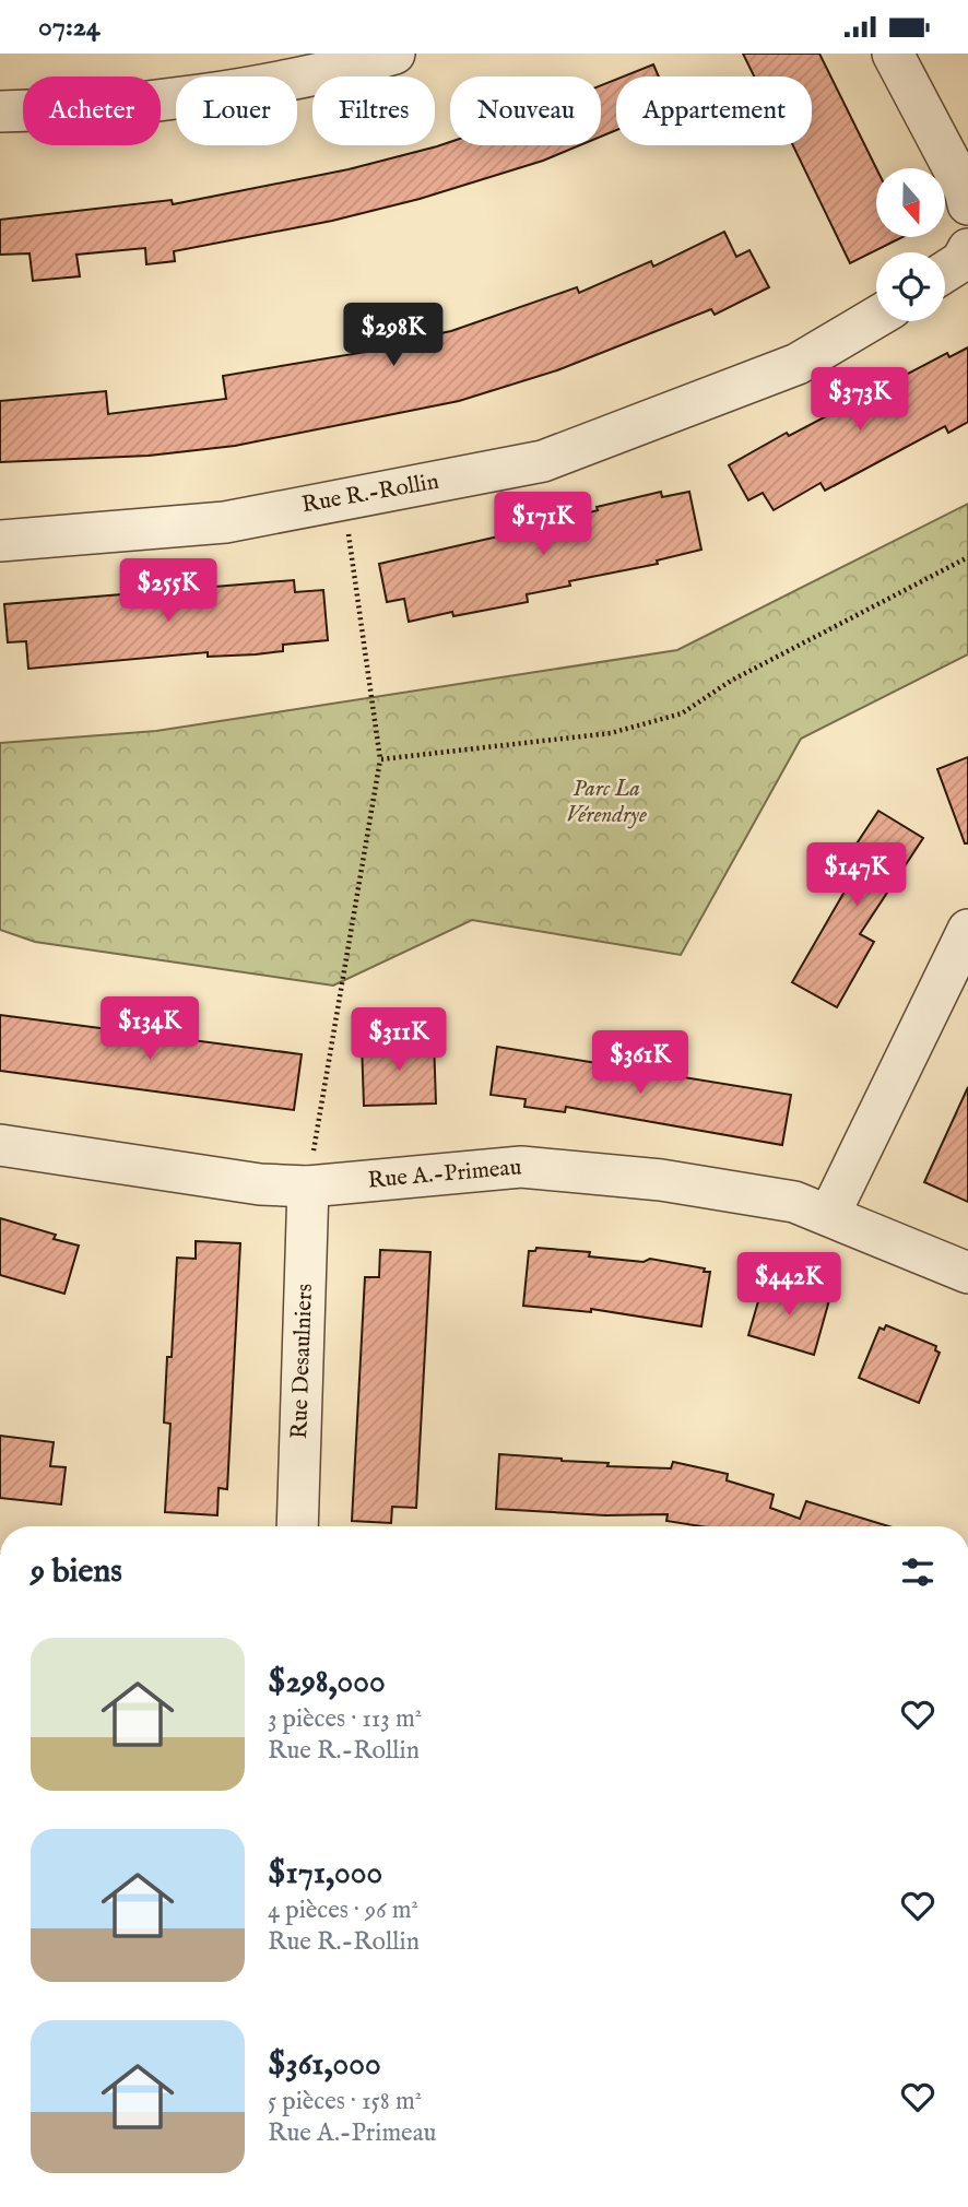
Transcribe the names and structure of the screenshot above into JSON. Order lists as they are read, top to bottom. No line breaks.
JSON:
{"streets":{"street":["Rue R.-Rollin","Rue A.-Primeau","Rue Desaulniers"]},"crossings":[["Rue A.-Primeau","Rue Desaulniers"]],"parks":["Parc La Vérendrye"],"north":"bottom","page":{"status":"07:24","chip":["Acheter","Louer","Filtres","Nouveau","Appartement"],"price":["$298K","$373K","$171K","$255K","$147K","$134K","$311K","$361K","$442K"],"heading":"9 biens","list":[{"name":"$298,000","note":"3 pièces · 113 m² · Rue R.-Rollin"},{"name":"$171,000","note":"4 pièces · 96 m² · Rue R.-Rollin"},{"name":"$361,000","note":"5 pièces · 158 m² · Rue A.-Primeau"}]}}
